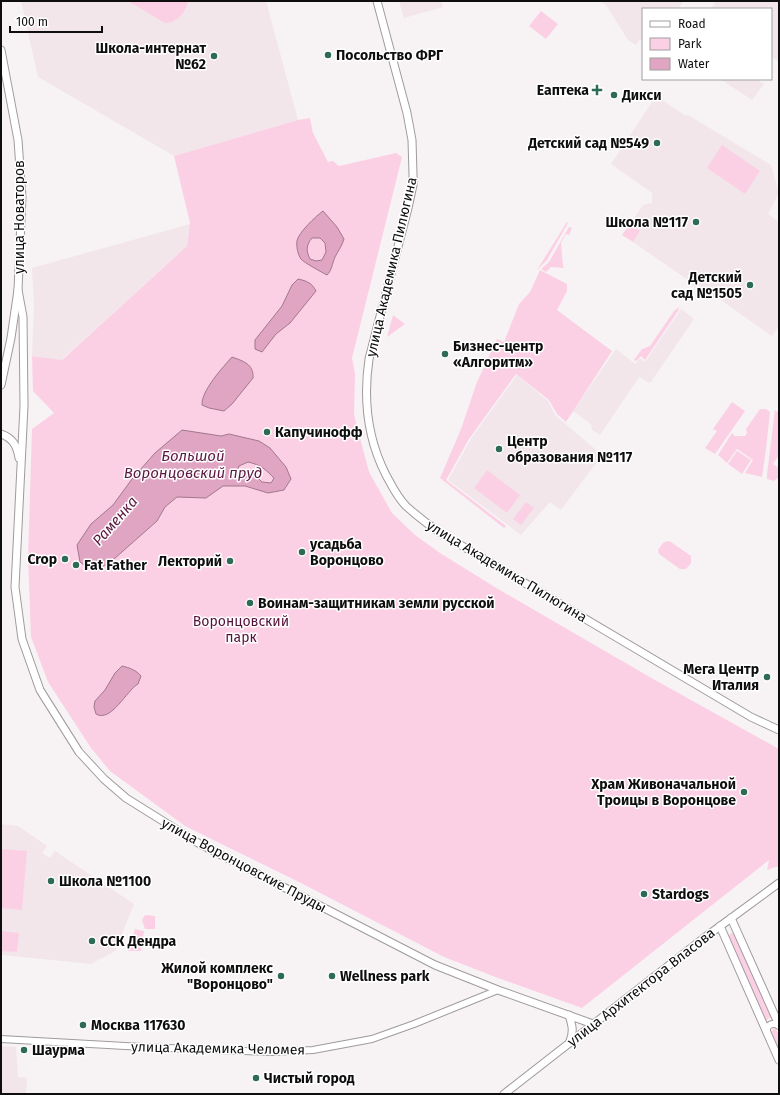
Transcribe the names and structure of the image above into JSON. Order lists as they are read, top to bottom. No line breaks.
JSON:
{"streets":{"street":["улица Новаторов","улица Академика Пилюгина","улица Воронцовские Пруды","улица Архитектора Власова","улица Академика Челомея"]},"crossings":[["улица Новаторов","улица Воронцовские Пруды"],["улица Воронцовские Пруды","улица Архитектора Власова"],["улица Воронцовские Пруды","улица Академика Челомея"]],"water":["Большой Воронцовский пруд","Раменка"],"parks":["Воронцовский парк"],"places":{"other":["Посольство ФРГ","Школа-интернат №62","Дикси","Детский сад №549","Школа №117","Детский сад №1505","Бизнес-центр «Алгоритм»","Капучинофф","Центр образования №117","усадьба Воронцово","Crop","Лекторий","Fat Father","Воинам-защитникам земли русской","Мега Центр Италия","Храм Живоначальной Троицы в Воронцове","Школа №1100","Stardogs","ССК Дендра","Жилой комплекс \"Воронцово\"","Wellness park","Москва 117630","Шаурма","Чистый город"],"health":["Еаптека"]},"legend":["Road","Park","Water"],"scale_bar":"100 m"}
